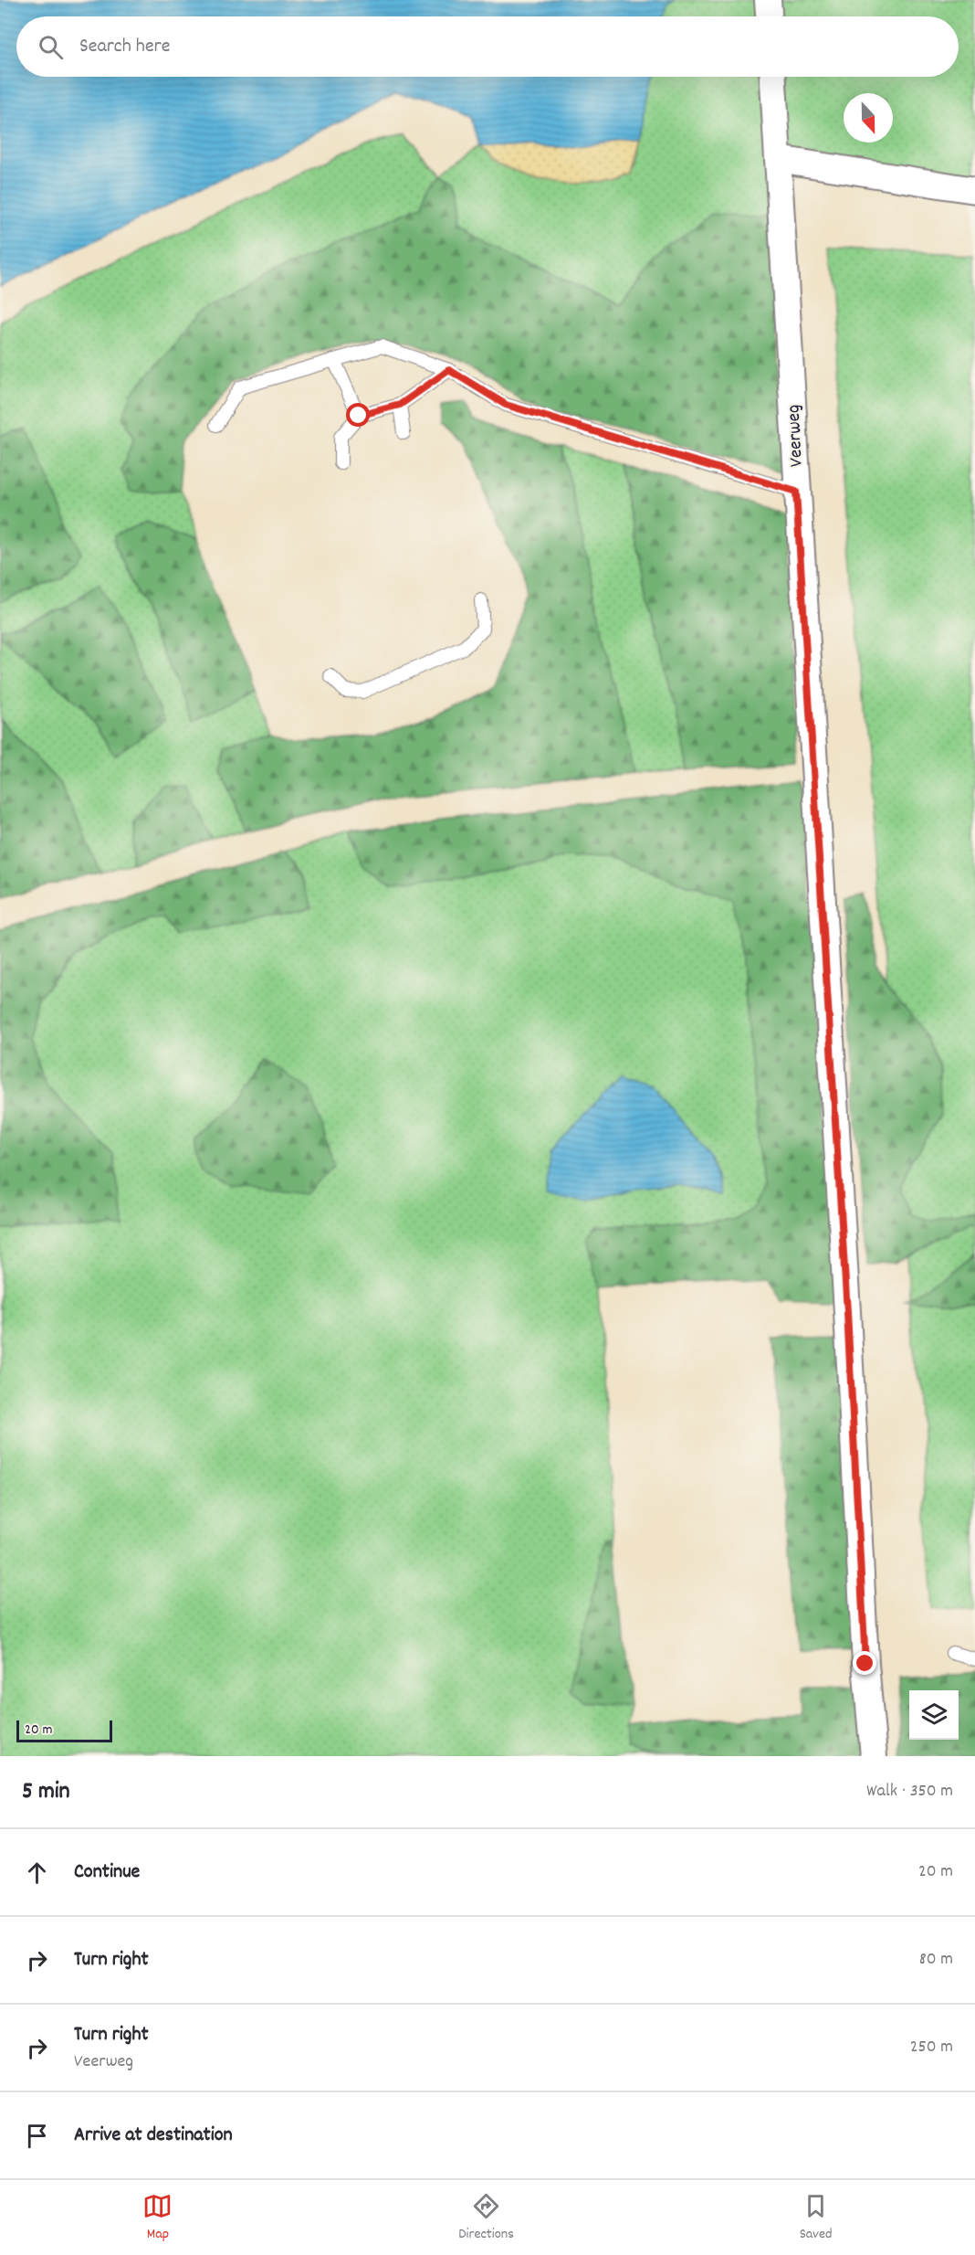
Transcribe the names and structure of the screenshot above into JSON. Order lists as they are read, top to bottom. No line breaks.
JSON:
{"streets":{"street":["Veerweg"]},"scale_bar":"20 m","north":"bottom","page":{"search":"Search here","scale":"20 m","heading":["5 min","Walk · 350 m"],"list":[["Continue","20 m"],["Turn right","80 m"],["Turn right","Veerweg","250 m"],"Arrive at destination"],"nav":["Map","Directions","Saved"]}}
